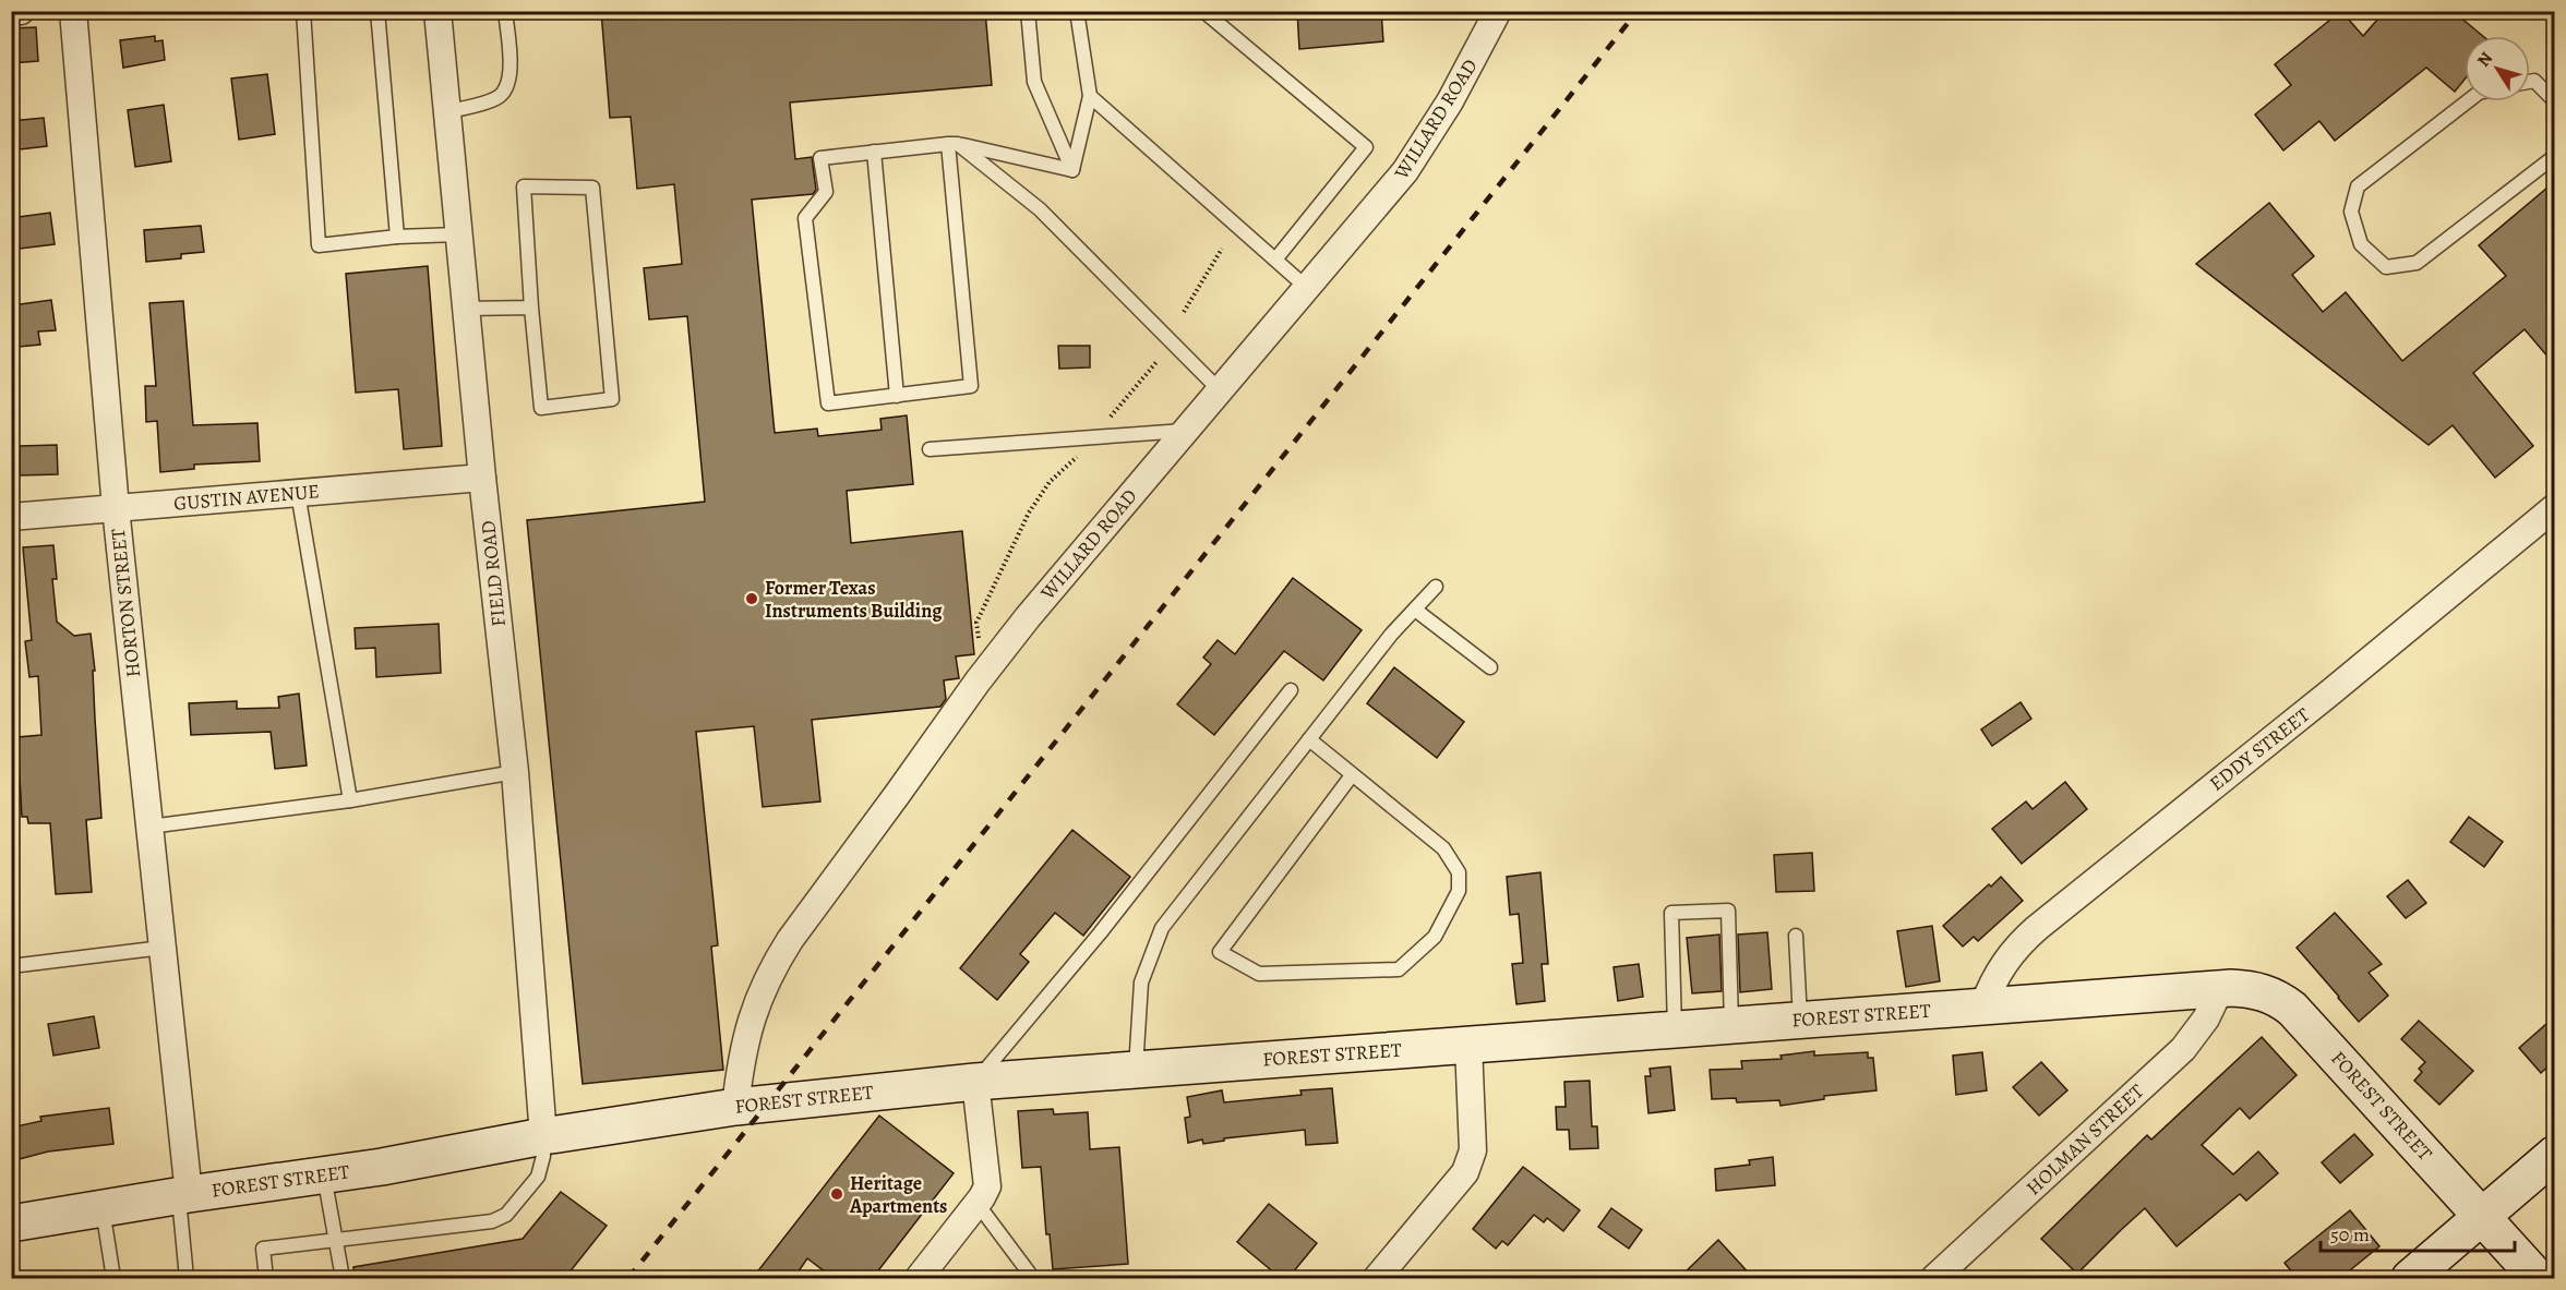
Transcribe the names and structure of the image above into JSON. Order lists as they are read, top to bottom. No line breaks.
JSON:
{"streets":{"main road":["FOREST STREET"],"street":["WILLARD ROAD","GUSTIN AVENUE","FIELD ROAD","HORTON STREET","EDDY STREET","HOLMAN STREET"]},"crossings":[["WILLARD ROAD","FOREST STREET"],["GUSTIN AVENUE","FIELD ROAD"],["GUSTIN AVENUE","HORTON STREET"],["FIELD ROAD","FOREST STREET"],["HORTON STREET","FOREST STREET"],["EDDY STREET","FOREST STREET"],["FOREST STREET","HOLMAN STREET"]],"places":["Former Texas Instruments Building","Heritage Apartments"],"scale_bar":"50 m","north":"top left"}
